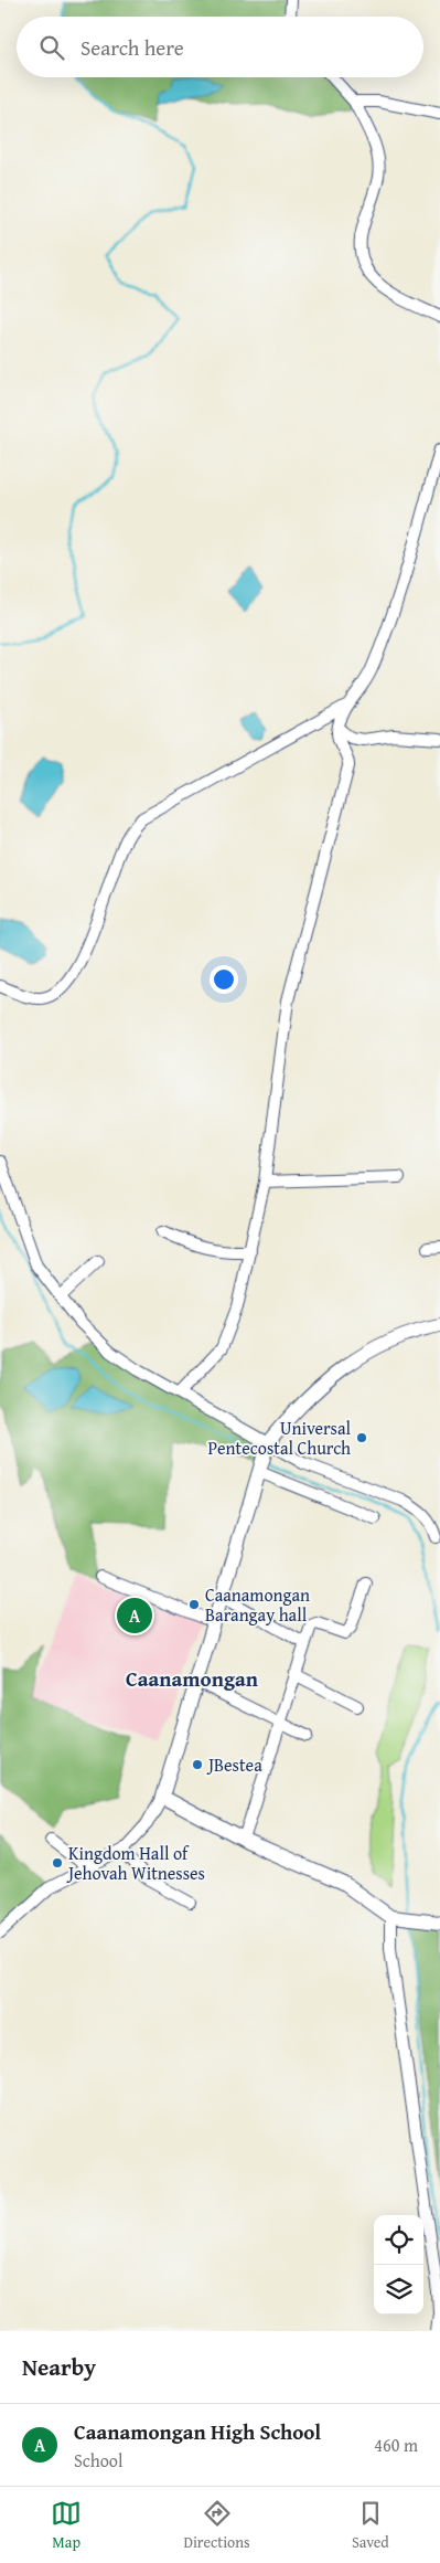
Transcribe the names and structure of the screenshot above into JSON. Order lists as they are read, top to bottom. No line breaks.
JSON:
{"districts":["Caanamongan"],"places":["Universal Pentecostal Church","Caanamongan Barangay hall","JBestea","Kingdom Hall of Jehovah Witnesses"],"page":{"search":"Search here","pins":"A","heading":"Nearby","list":[{"mark":"A","name":"Caanamongan High School","note":"School","value":"460 m"}],"nav":["Map","Directions","Saved"]}}
